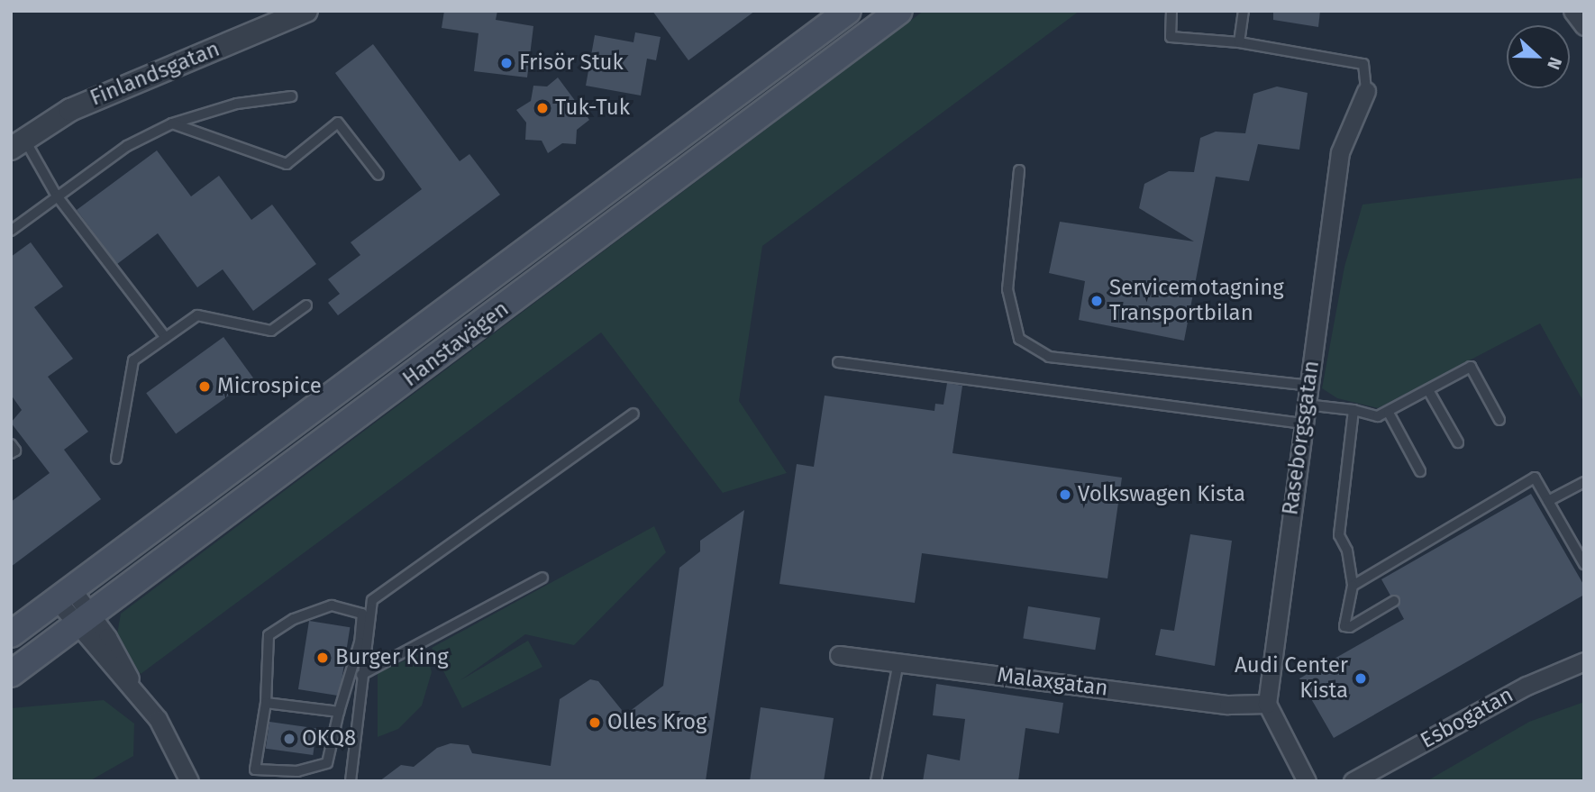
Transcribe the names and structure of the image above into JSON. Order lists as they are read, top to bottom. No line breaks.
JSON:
{"streets":{"main road":["Hanstavägen"],"street":["Finlandsgatan","Raseborgsgatan","Malaxgatan","Esbogatan"]},"crossings":[["Raseborgsgatan","Malaxgatan"]],"places":["Frisör Stuk","Tuk-Tuk","Servicemotagning Transportbilan","Microspice","Volkswagen Kista","Burger King","Audi Center Kista","Olles Krog","OKQ8"],"north":"right"}
